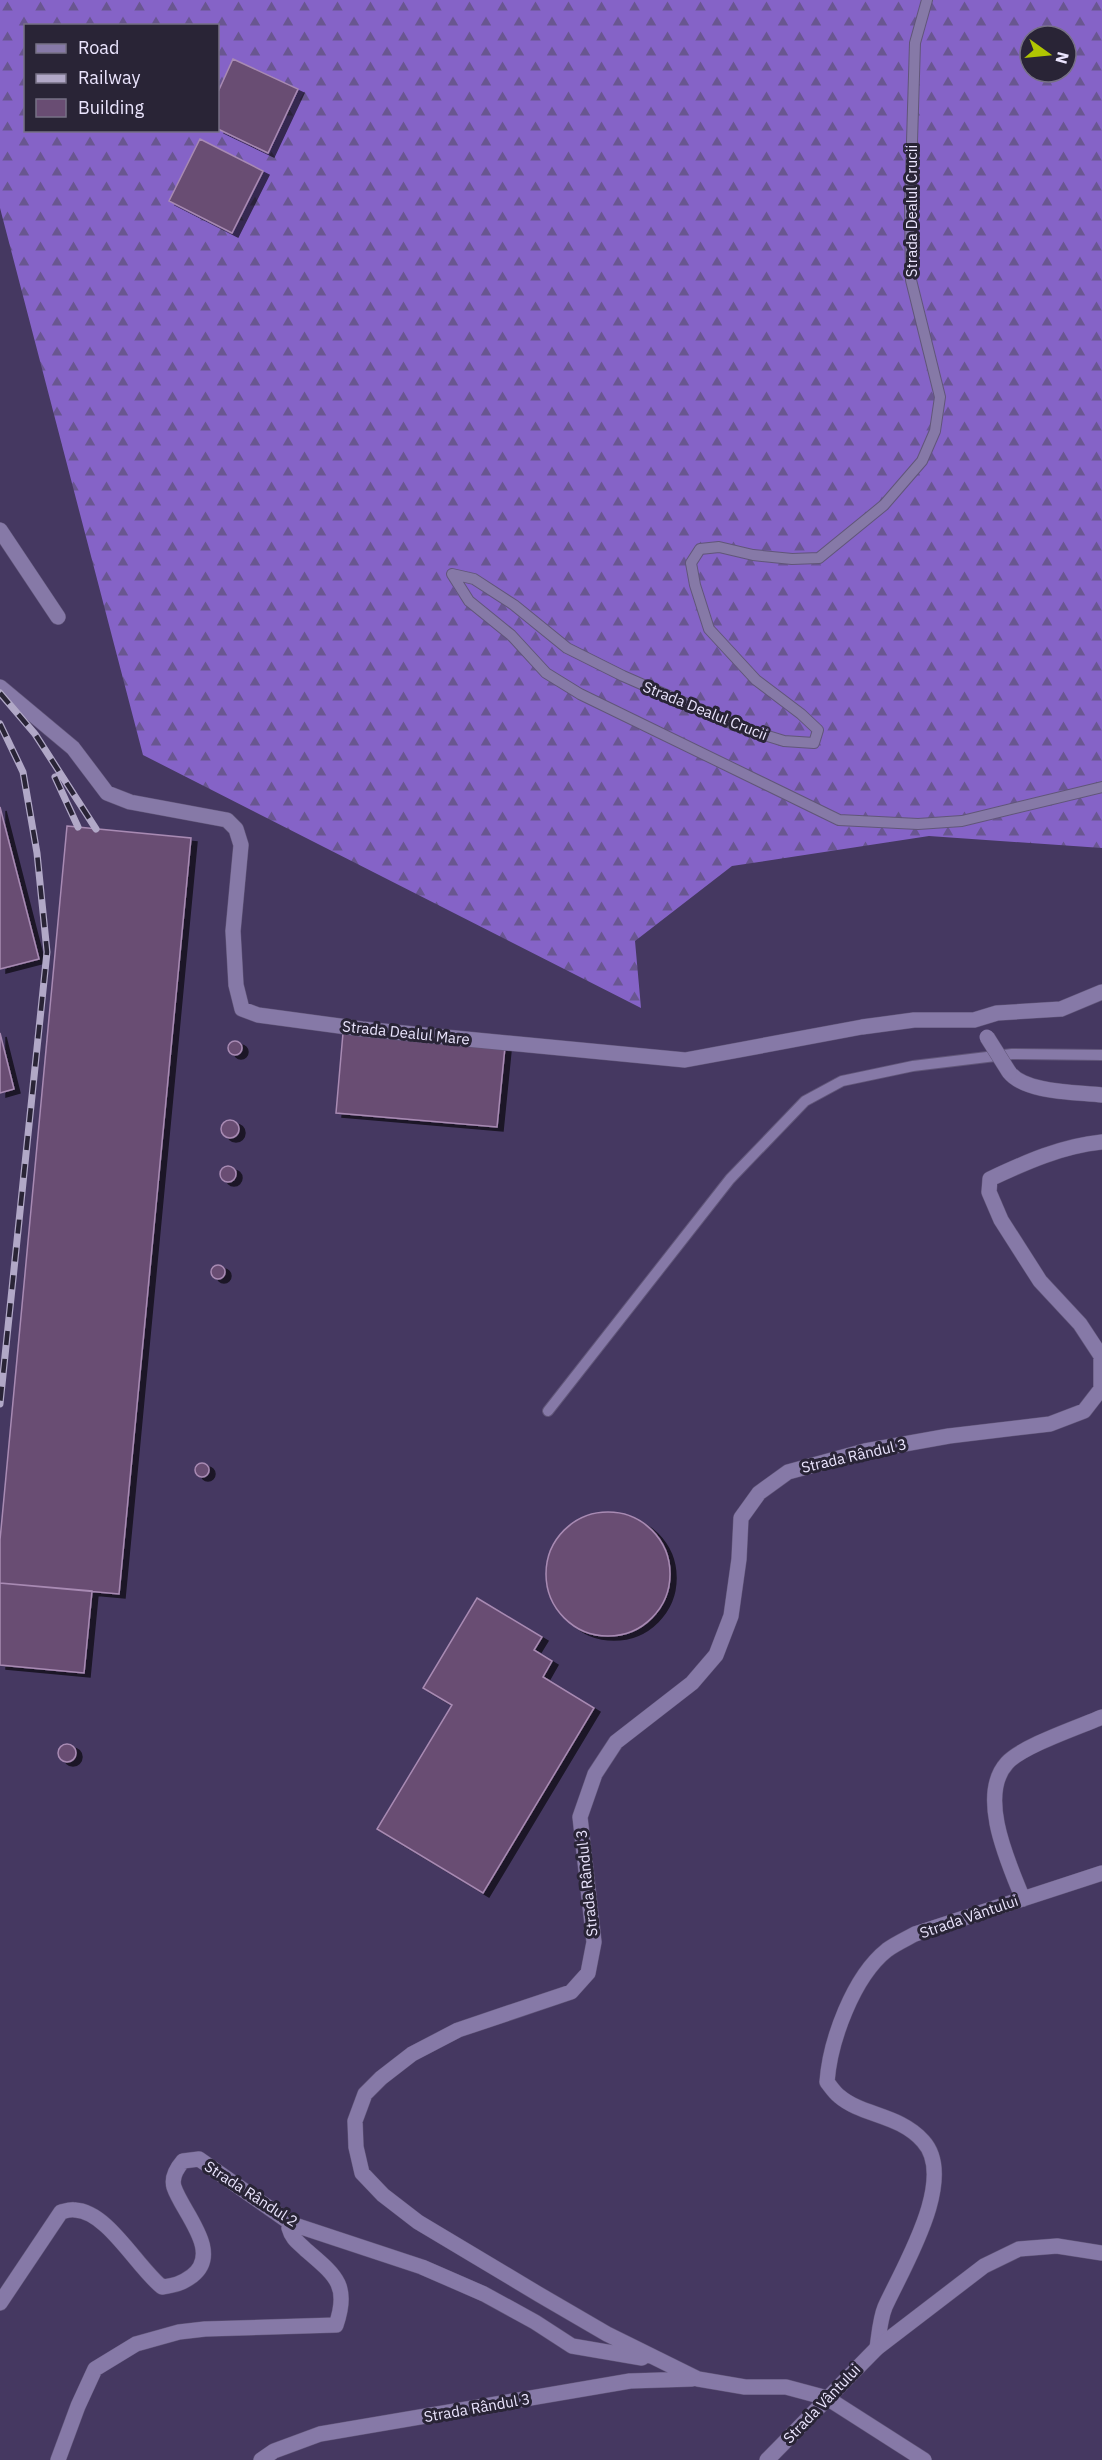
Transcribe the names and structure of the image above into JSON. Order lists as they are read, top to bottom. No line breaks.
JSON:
{"streets":{"street":["Strada Dealul Mare","Strada Rândul 3","Strada Vântului","Strada Rândul 2"],"lane":["Strada Dealul Crucii"]},"crossings":[["Strada Rândul 3","Strada Vântului"],["Strada Rândul 3","Strada Rândul 2"]],"legend":["Road","Railway","Building"],"north":"right"}
